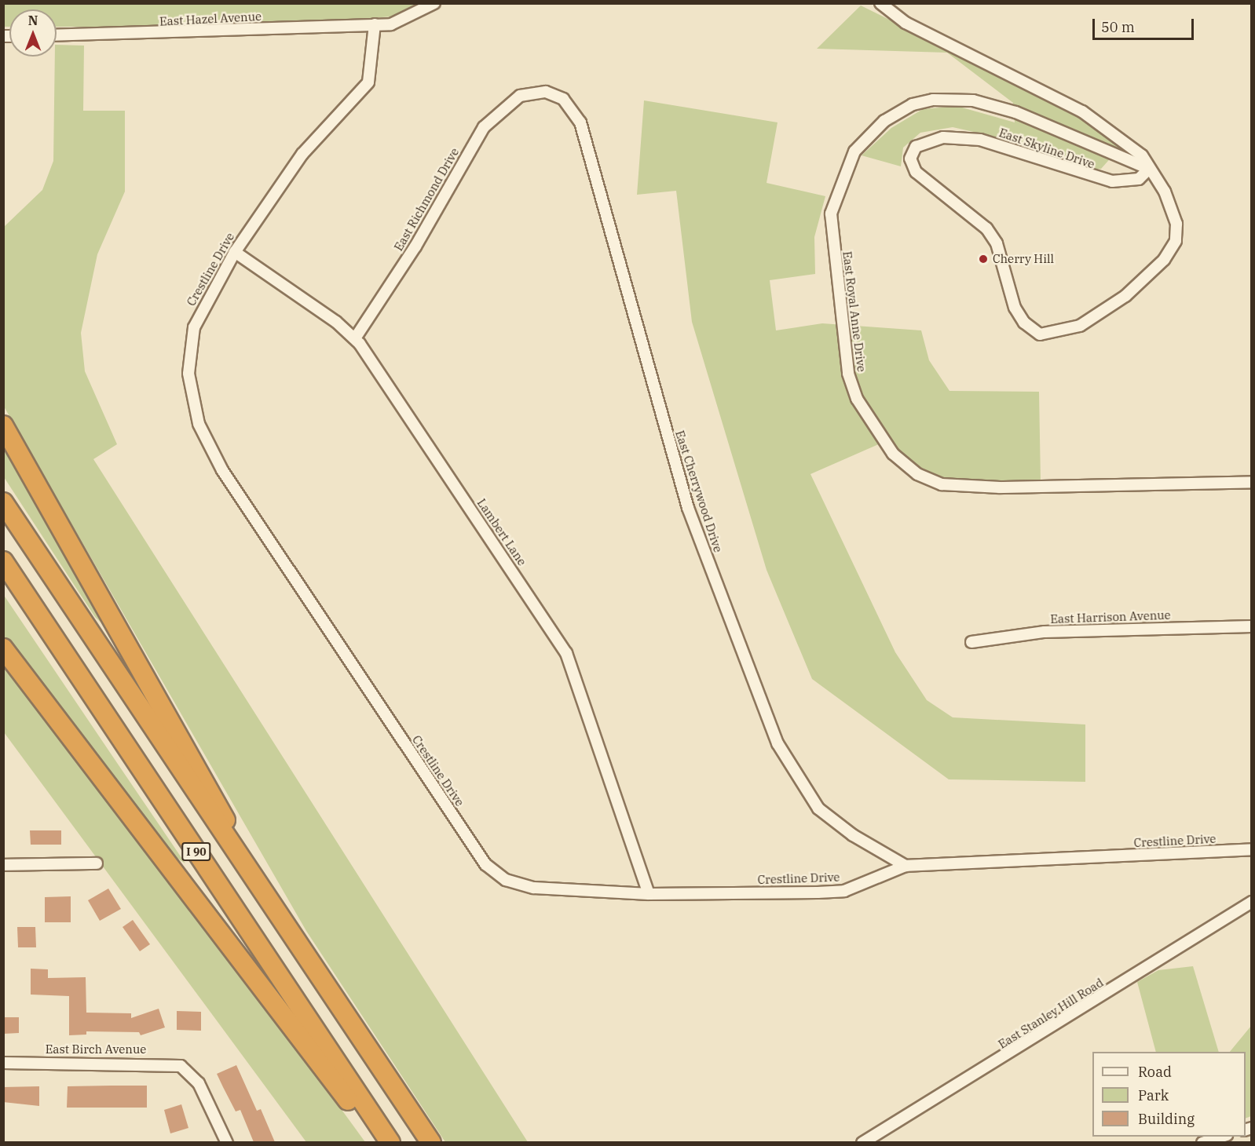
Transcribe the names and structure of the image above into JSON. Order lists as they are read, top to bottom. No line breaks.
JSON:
{"streets":{"highway":["I 90"],"street":["East Hazel Avenue","East Skyline Drive","East Richmond Drive","Crestline Drive","East Royal Anne Drive","East Cherrywood Drive","Lambert Lane","East Harrison Avenue","East Stanley Hill Road","East Birch Avenue"]},"crossings":[["East Hazel Avenue","Crestline Drive"],["East Skyline Drive","East Royal Anne Drive"],["East Richmond Drive","East Cherrywood Drive"],["East Richmond Drive","Lambert Lane"],["Crestline Drive","East Cherrywood Drive"],["Crestline Drive","Lambert Lane"]],"places":["Cherry Hill"],"legend":["Road","Park","Building"],"scale_bar":"50 m","north":"top"}
